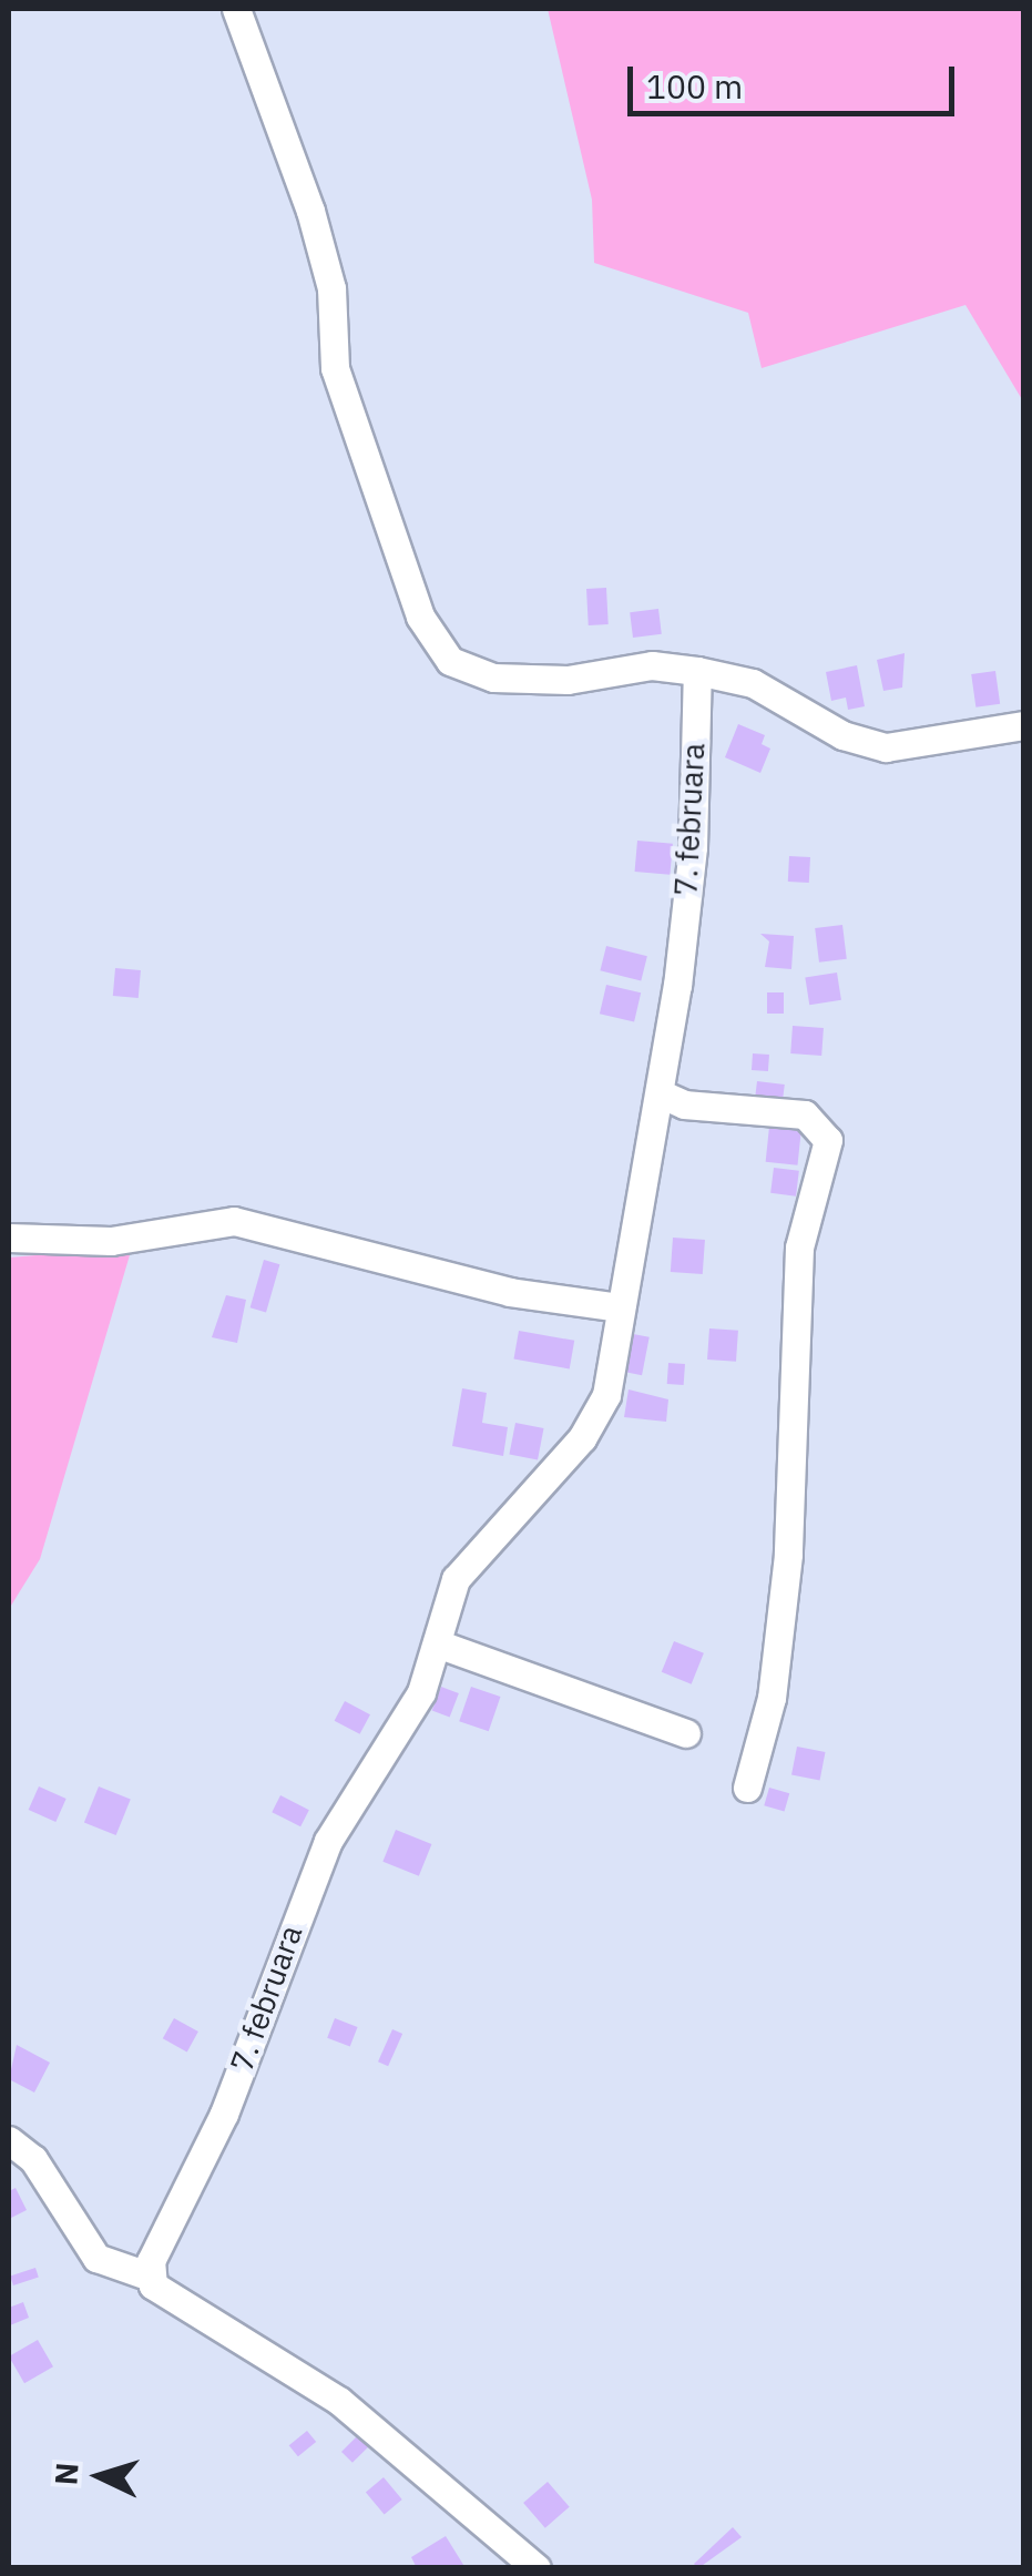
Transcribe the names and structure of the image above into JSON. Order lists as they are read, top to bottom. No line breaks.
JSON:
{"streets":{"street":["7. februara"]},"scale_bar":"100 m","north":"left"}
